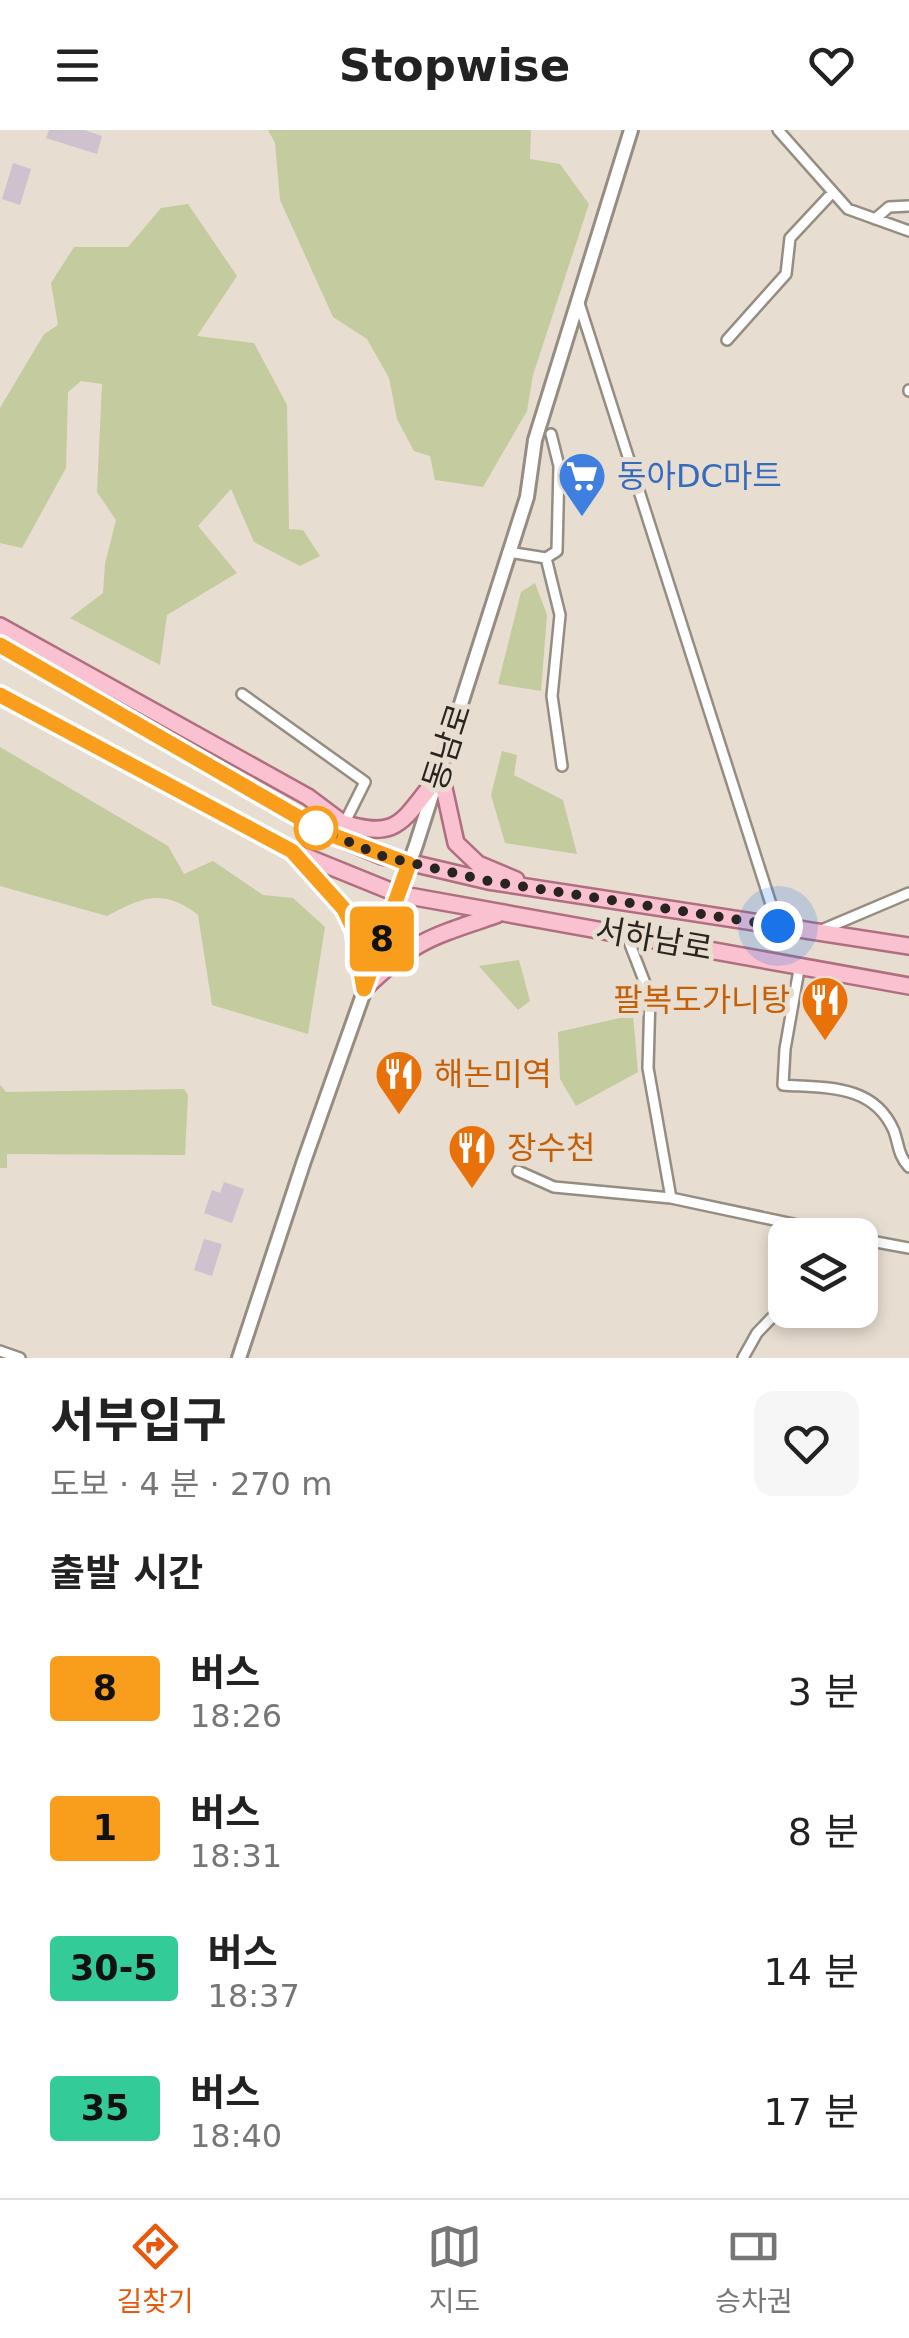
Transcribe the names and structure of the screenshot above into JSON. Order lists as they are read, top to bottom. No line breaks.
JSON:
{"streets":{"main road":["동남로","서하남로"]},"crossings":[["동남로","서하남로"]],"places":{"supermarket":["동아DC마트"],"restaurant":["팔복도가니탕","해논미역","장수천"]},"lines":["bus line 8"],"page":{"header":"Stopwise","on_map":"8","heading":[["서부입구","도보 · 4 분 · 270 m"],"출발 시간"],"list":[{"mark":"8","name":"버스","note":"18:26","value":"3 분"},{"mark":"1","name":"버스","note":"18:31","value":"8 분"},{"mark":"30-5","name":"버스","note":"18:37","value":"14 분"},{"mark":"35","name":"버스","note":"18:40","value":"17 분"}],"tabs":["길찾기","지도","승차권"]}}
